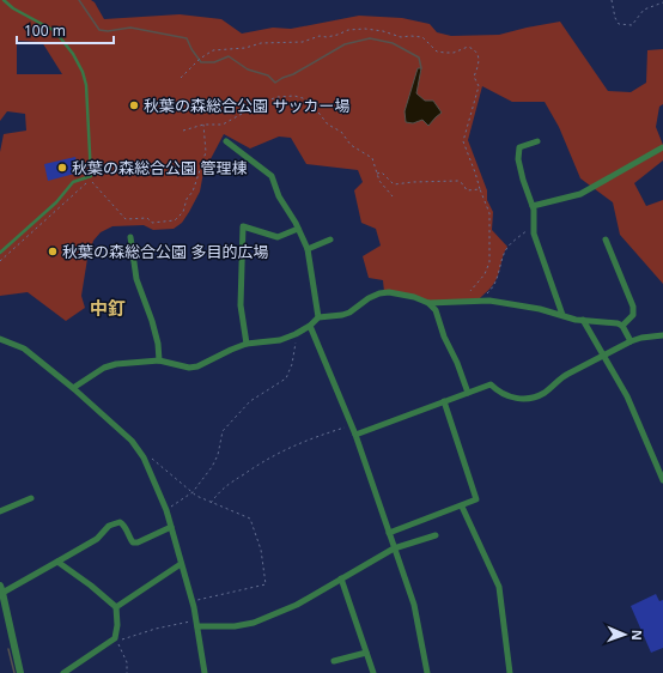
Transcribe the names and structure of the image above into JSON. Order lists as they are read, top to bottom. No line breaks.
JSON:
{"districts":["中釘"],"places":["秋葉の森総合公園 サッカー場","秋葉の森総合公園 管理棟","秋葉の森総合公園 多目的広場"],"scale_bar":"100 m","north":"right"}
